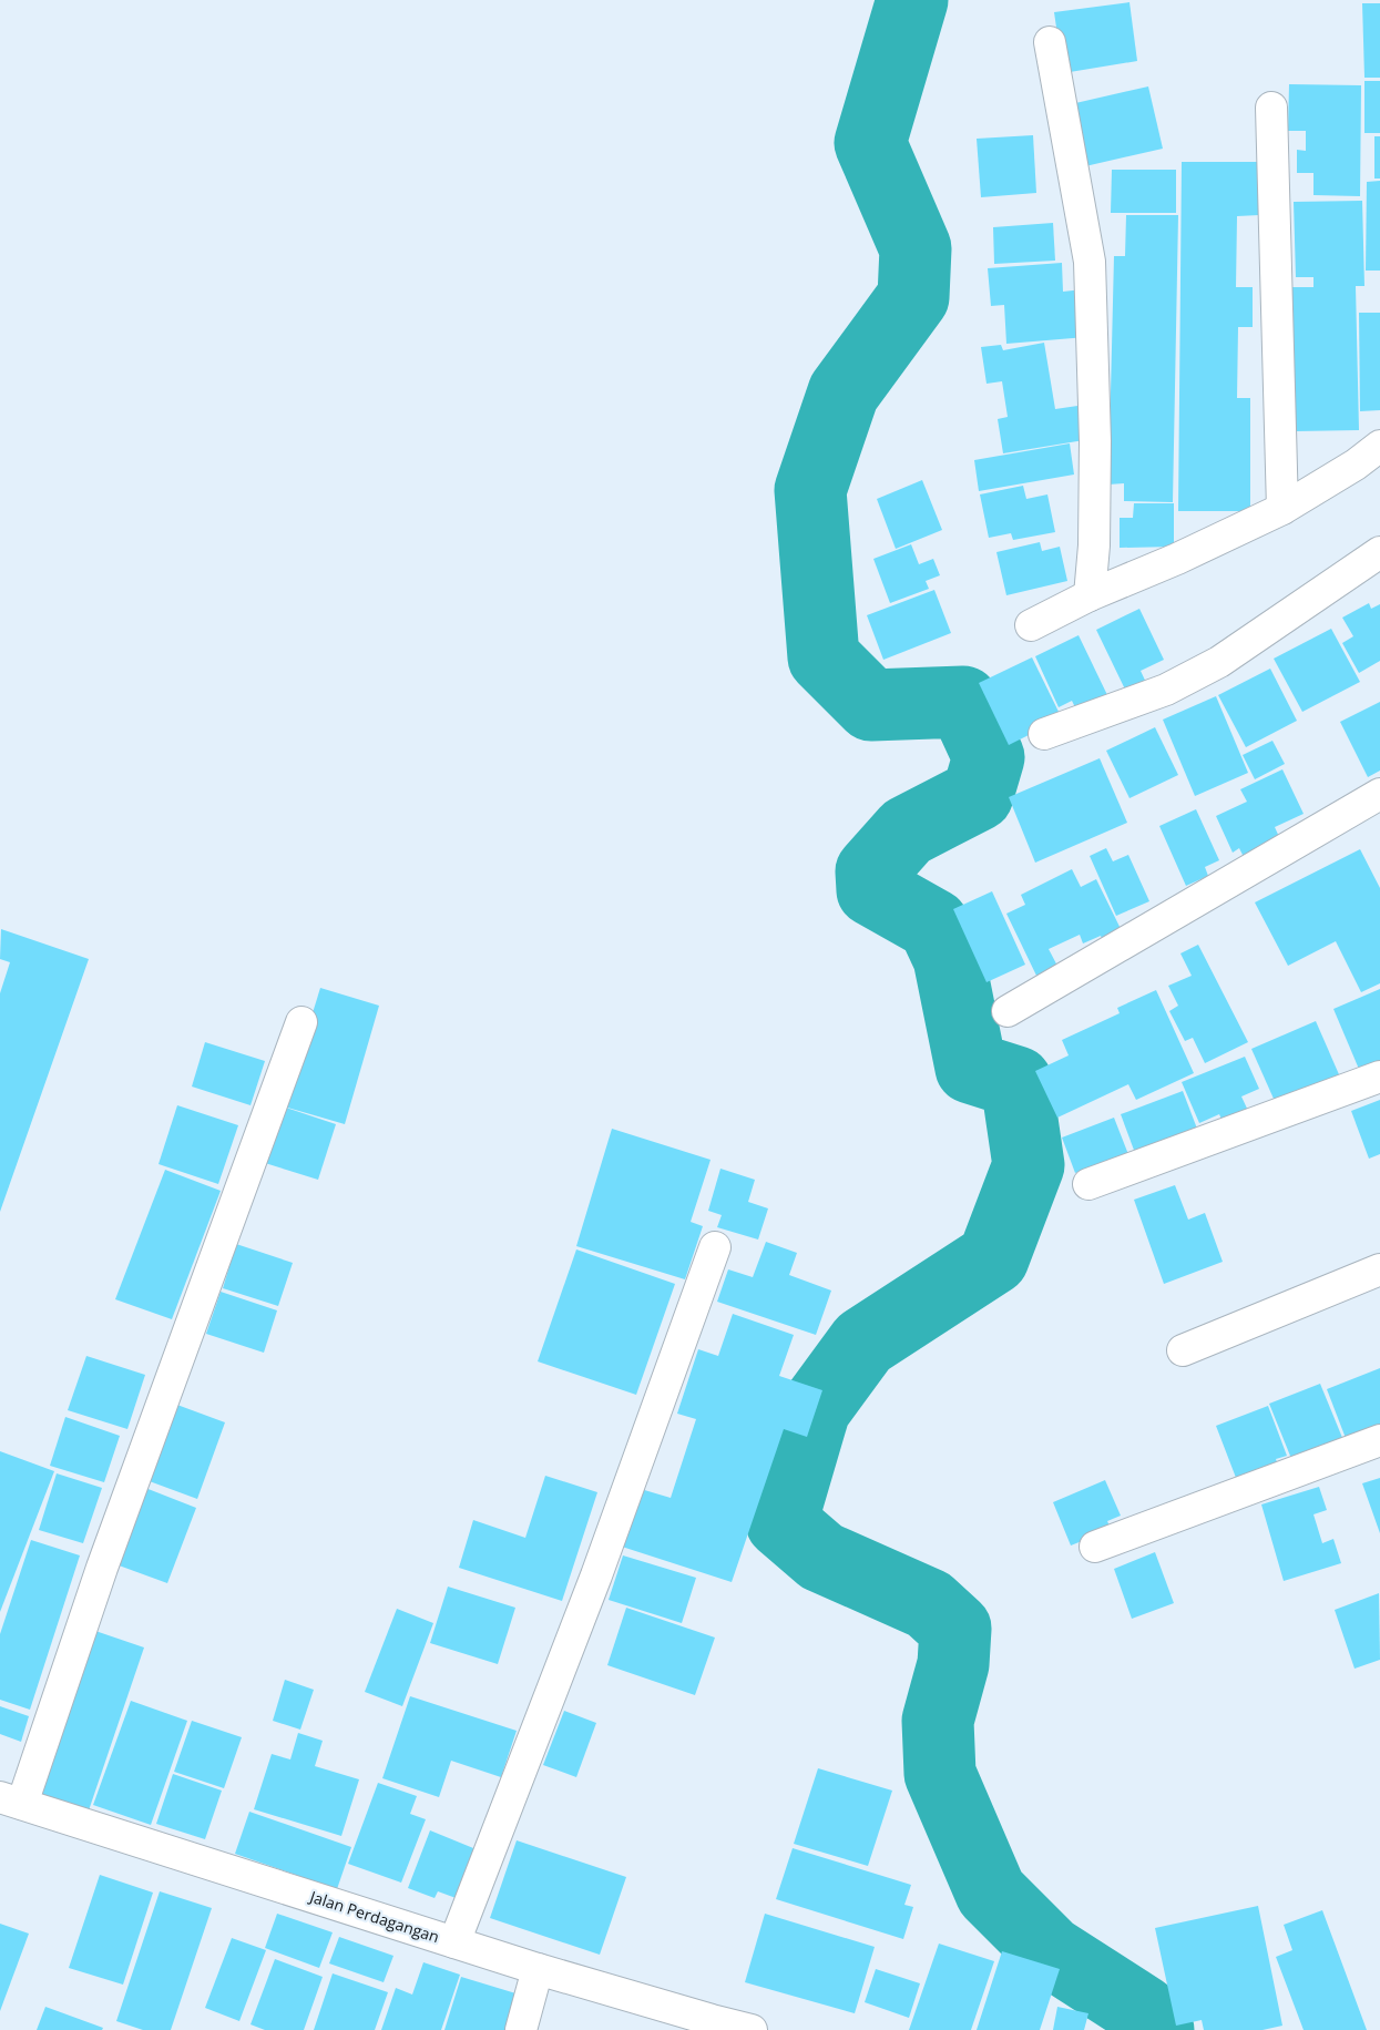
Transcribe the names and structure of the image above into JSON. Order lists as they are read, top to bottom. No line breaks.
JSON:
{"streets":{"street":["Jalan Perdagangan"]}}
